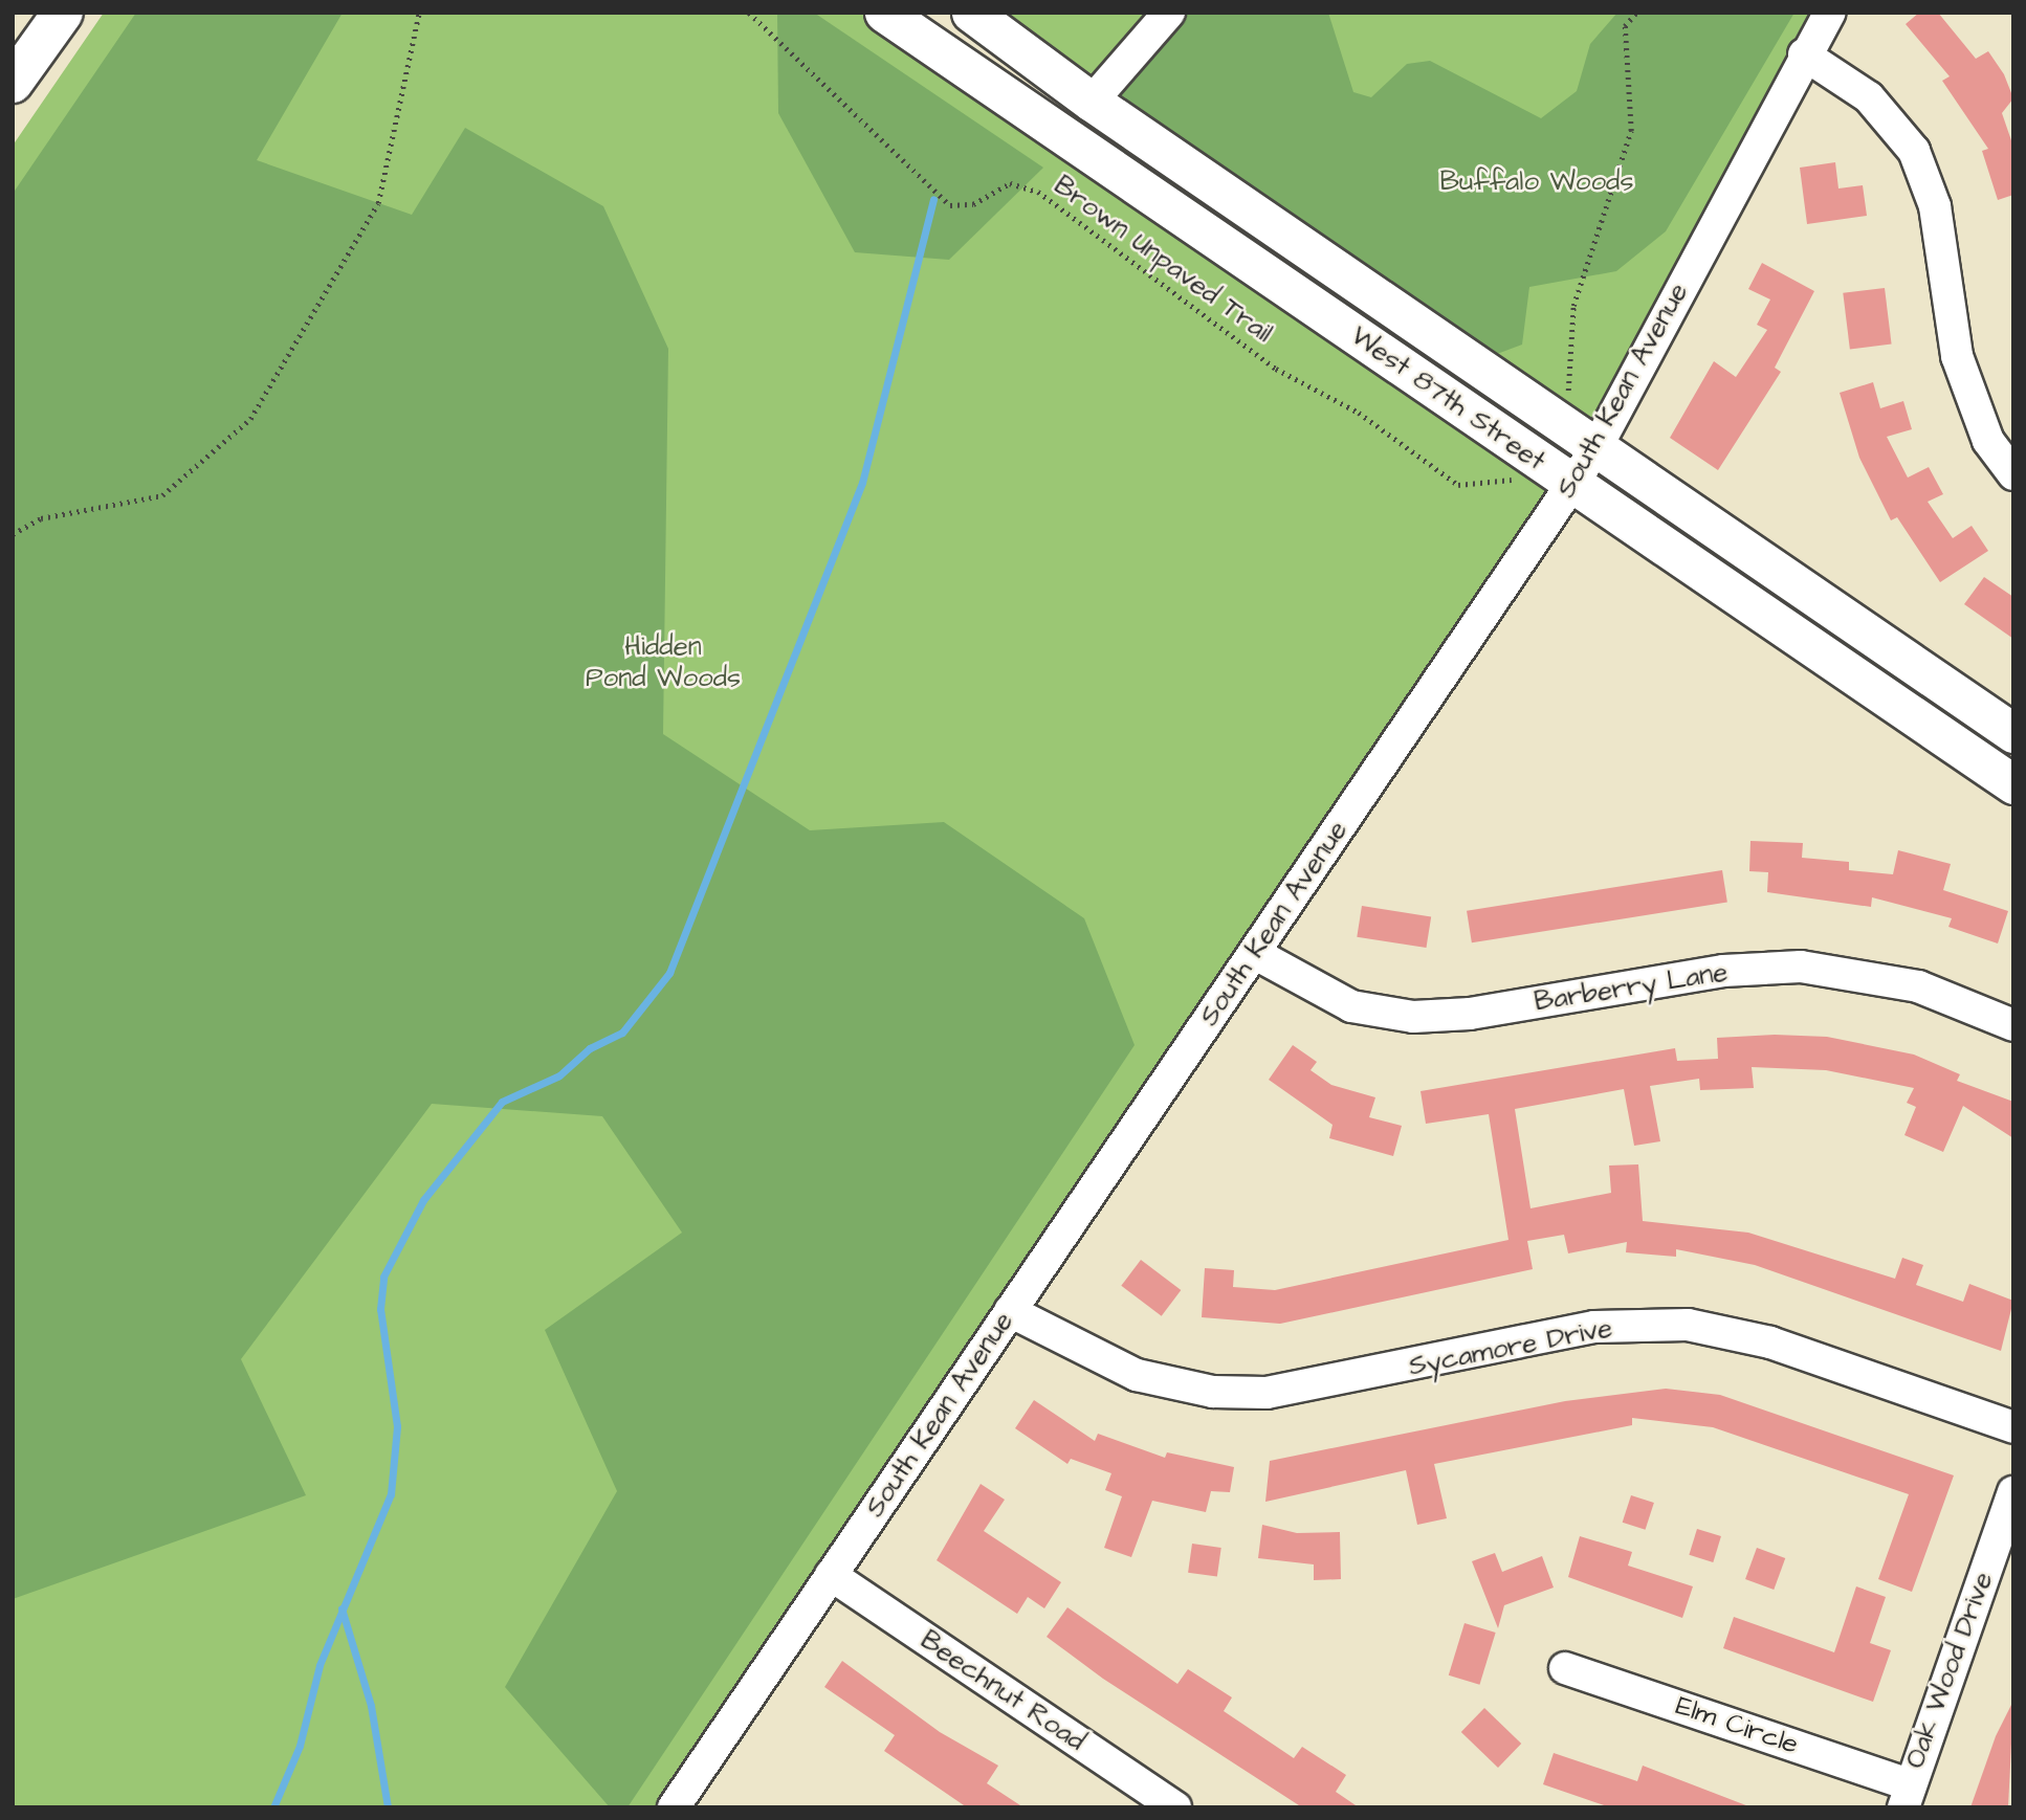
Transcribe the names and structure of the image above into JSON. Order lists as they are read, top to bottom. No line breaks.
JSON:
{"streets":{"main road":["West 87th Street"],"street":["South Kean Avenue","Barberry Lane","Sycamore Drive","Oak Wood Drive","Beechnut Road","Elm Circle"],"path":["Brown Unpaved Trail"]},"crossings":[["South Kean Avenue","West 87th Street"],["South Kean Avenue","Barberry Lane"],["South Kean Avenue","Sycamore Drive"],["South Kean Avenue","Beechnut Road"],["Oak Wood Drive","Elm Circle"]],"parks":["Buffalo Woods","Hidden Pond Woods"]}
